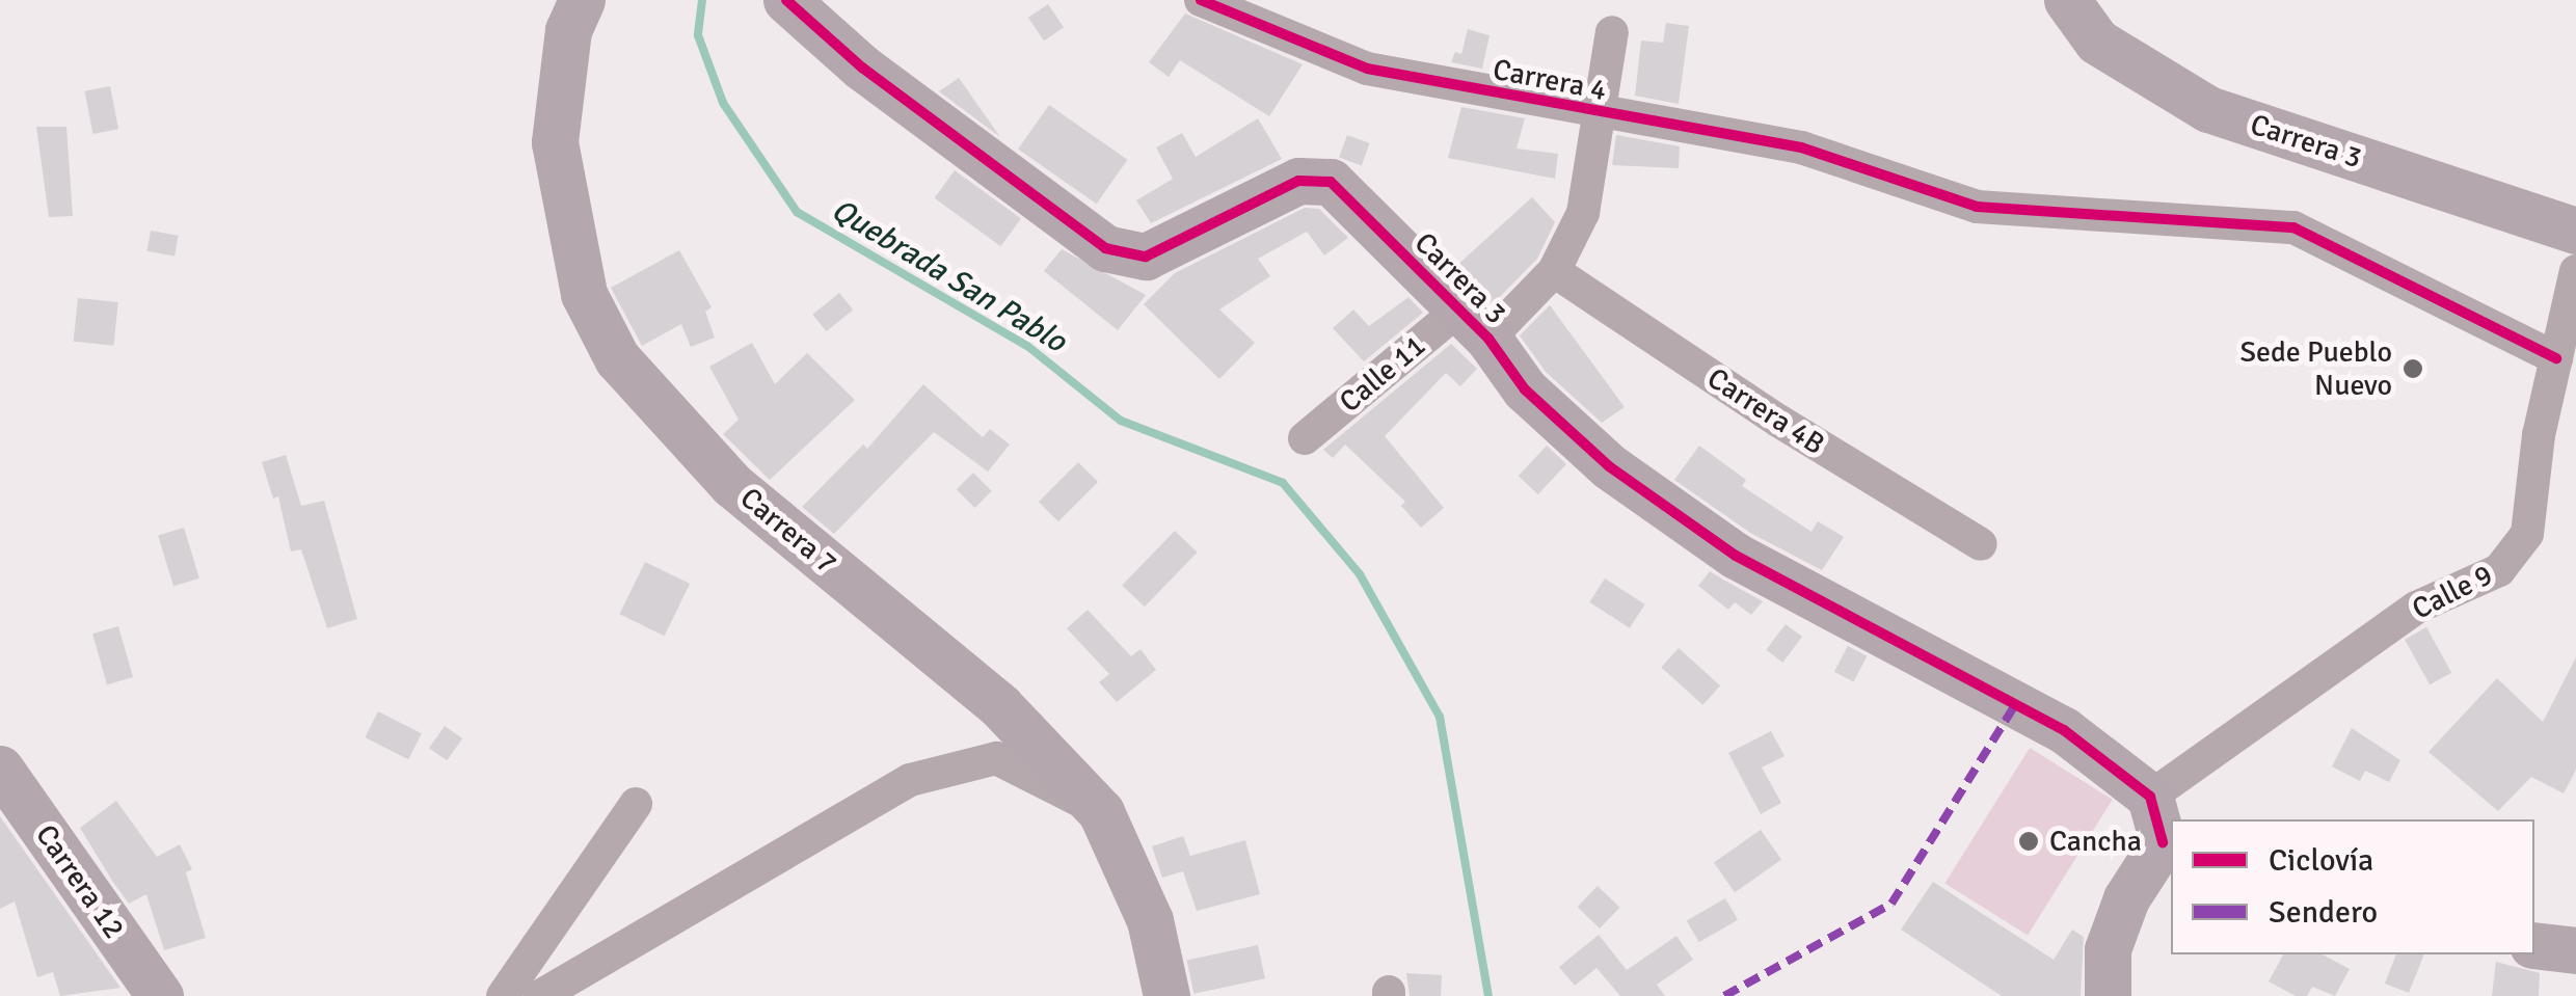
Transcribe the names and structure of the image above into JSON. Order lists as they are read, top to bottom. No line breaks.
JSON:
{"streets":{"street":["Carrera 4","Carrera 3","Calle 11","Carrera 4B","Carrera 7","Calle 9","Carrera 12"]},"crossings":[["Carrera 4","Calle 11"],["Carrera 4","Calle 9"],["Carrera 3","Calle 11"],["Carrera 3","Calle 9"],["Calle 11","Carrera 4B"]],"water":["Quebrada San Pablo"],"places":["Sede Pueblo Nuevo","Cancha"],"legend":["Ciclovía","Sendero"]}
